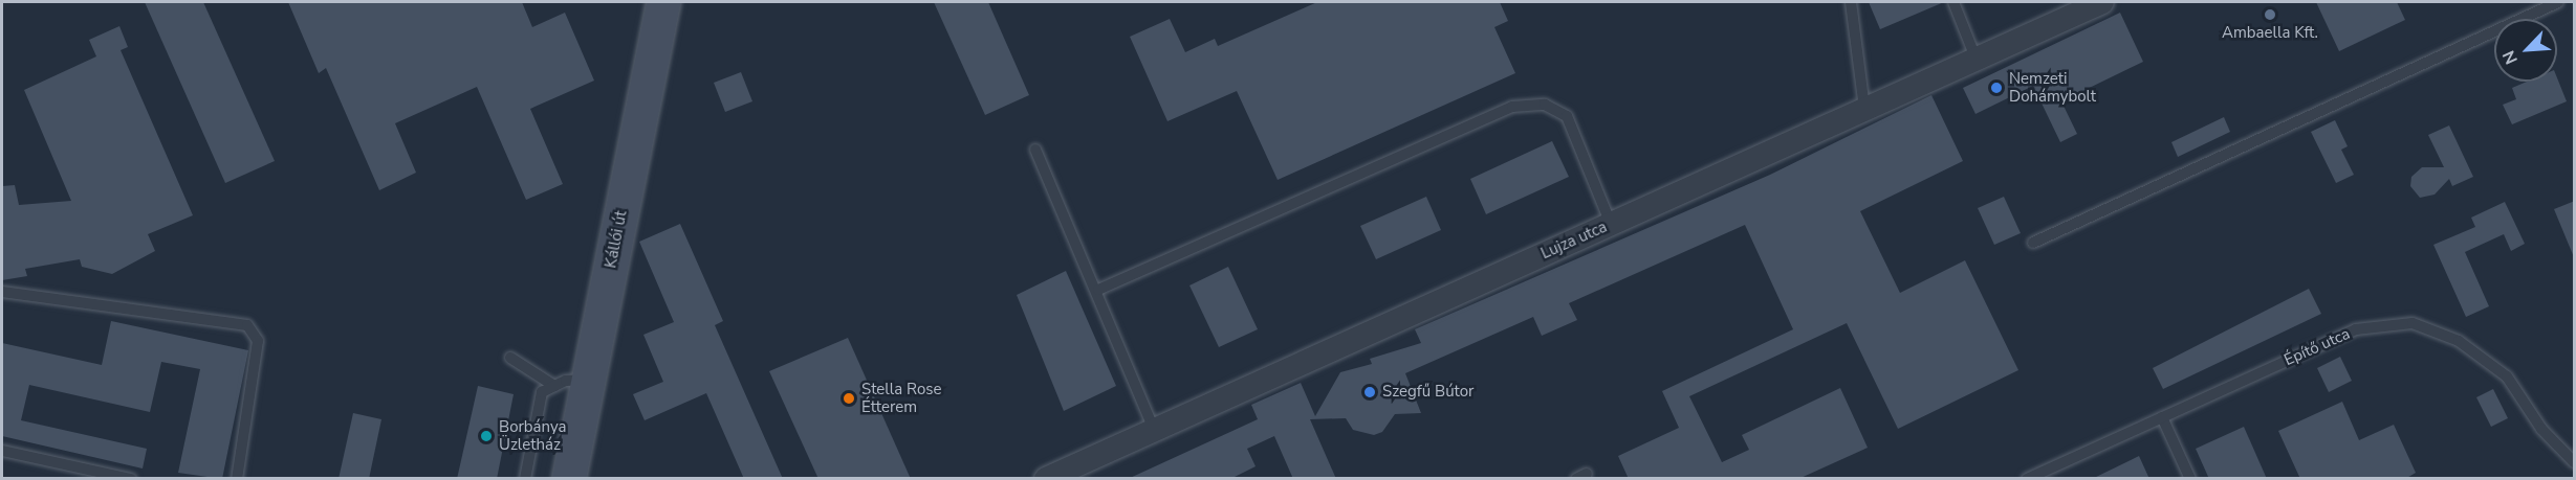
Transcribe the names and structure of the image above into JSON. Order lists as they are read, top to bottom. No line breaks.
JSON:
{"streets":{"main road":["Kállói út"],"street":["Lujza utca"],"lane":["Építő utca"]},"places":["Ambaella Kft.","Nemzeti Dohámybolt","Szegfű Bútor","Stella Rose Étterem","Borbánya Üzletház"],"north":"bottom left"}
